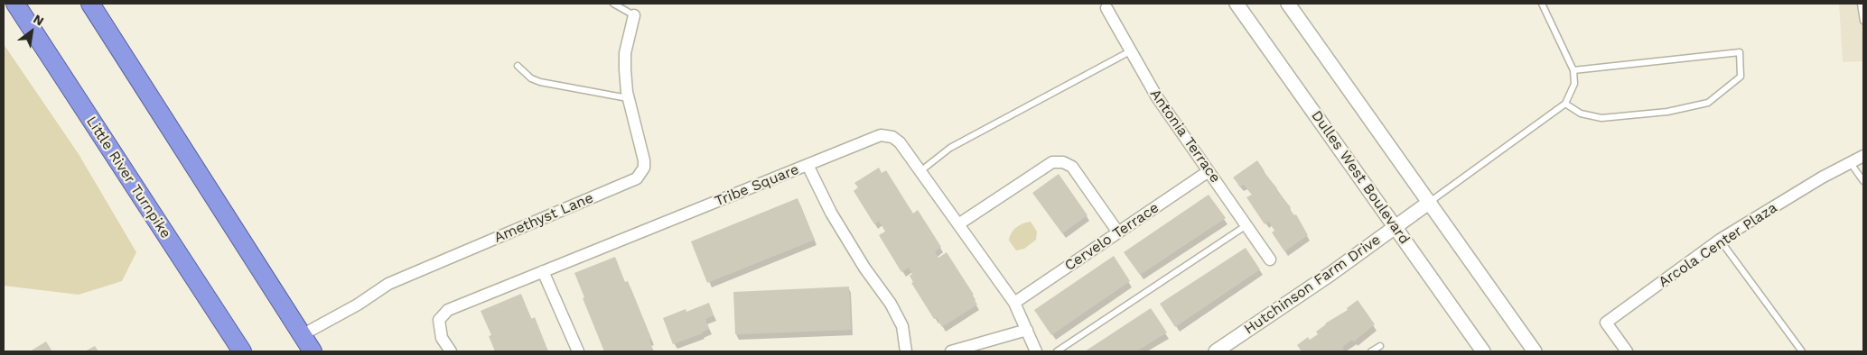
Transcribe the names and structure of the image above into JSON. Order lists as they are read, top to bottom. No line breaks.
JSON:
{"streets":{"highway":["Little River Turnpike"],"street":["Antonia Terrace","Dulles West Boulevard","Tribe Square","Amethyst Lane","Cervelo Terrace","Arcola Center Plaza","Hutchinson Farm Drive"]},"crossings":[["Antonia Terrace","Cervelo Terrace"],["Dulles West Boulevard","Hutchinson Farm Drive"],["Tribe Square","Cervelo Terrace"]],"north":"top right"}
